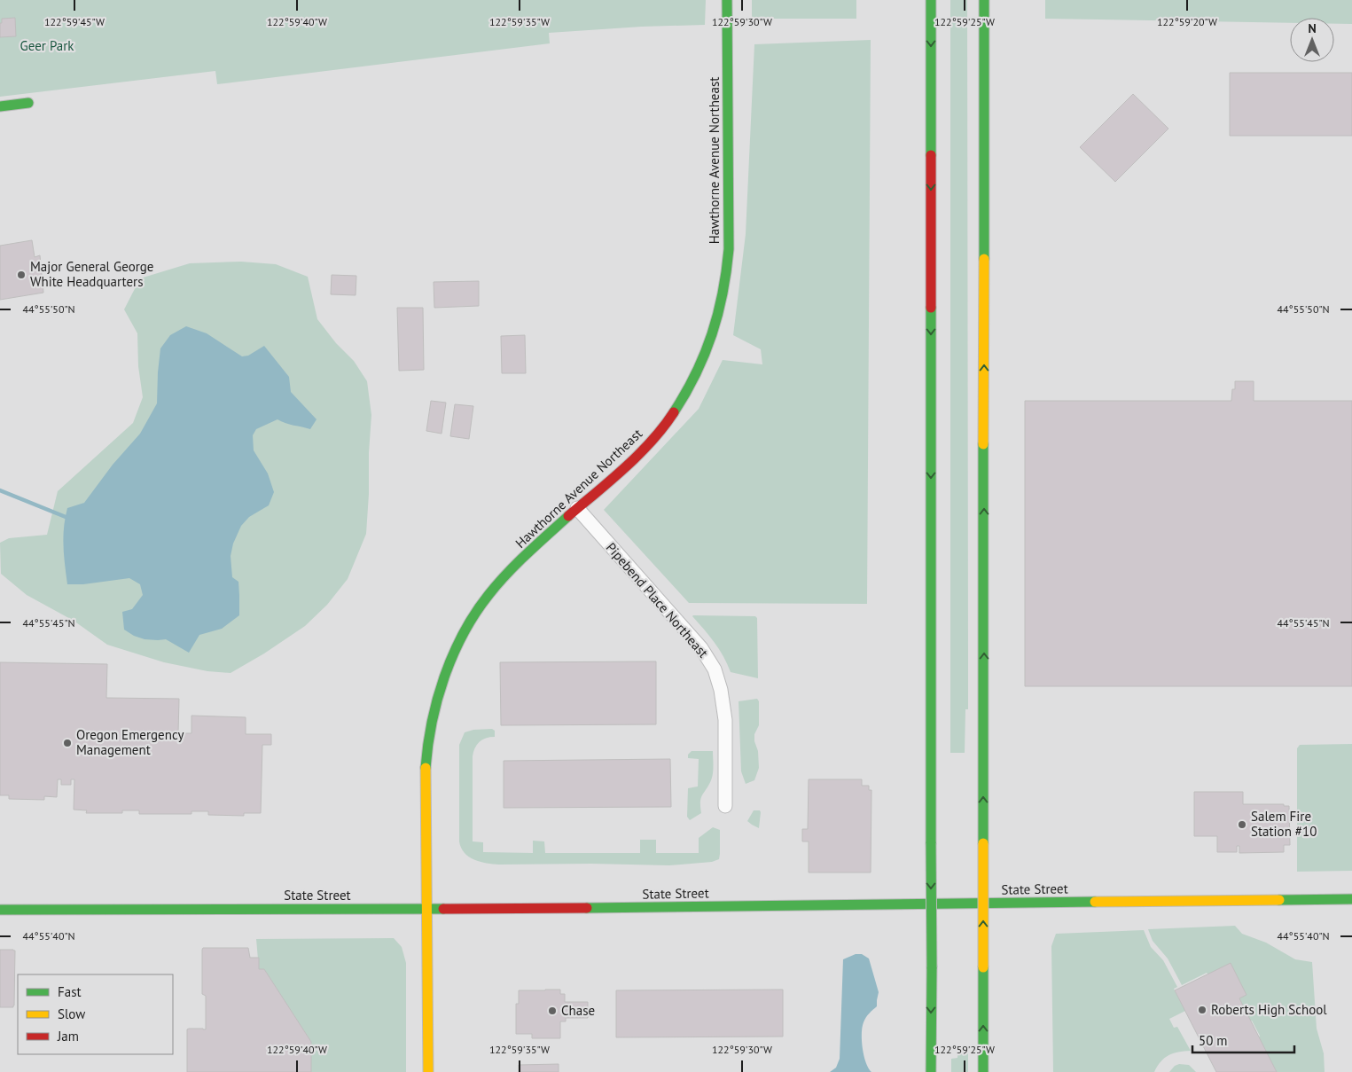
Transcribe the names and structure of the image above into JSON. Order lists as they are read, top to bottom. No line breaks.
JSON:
{"streets":{"main road":["Hawthorne Avenue Northeast","State Street"],"street":["Pipebend Place Northeast"]},"crossings":[["Hawthorne Avenue Northeast","Pipebend Place Northeast"],["Hawthorne Avenue Northeast","State Street"]],"parks":["Geer Park"],"places":["Major General George White Headquarters","Oregon Emergency Management","Salem Fire Station #10","Roberts High School","Chase"],"legend":["Fast","Slow","Jam"],"scale_bar":"50 m","north":"top","coordinates":["122°59'45\"W","122°59'40\"W","122°59'35\"W","122°59'30\"W","122°59'25\"W","122°59'20\"W","44°55'50\"N","44°55'45\"N","44°55'40\"N"]}
